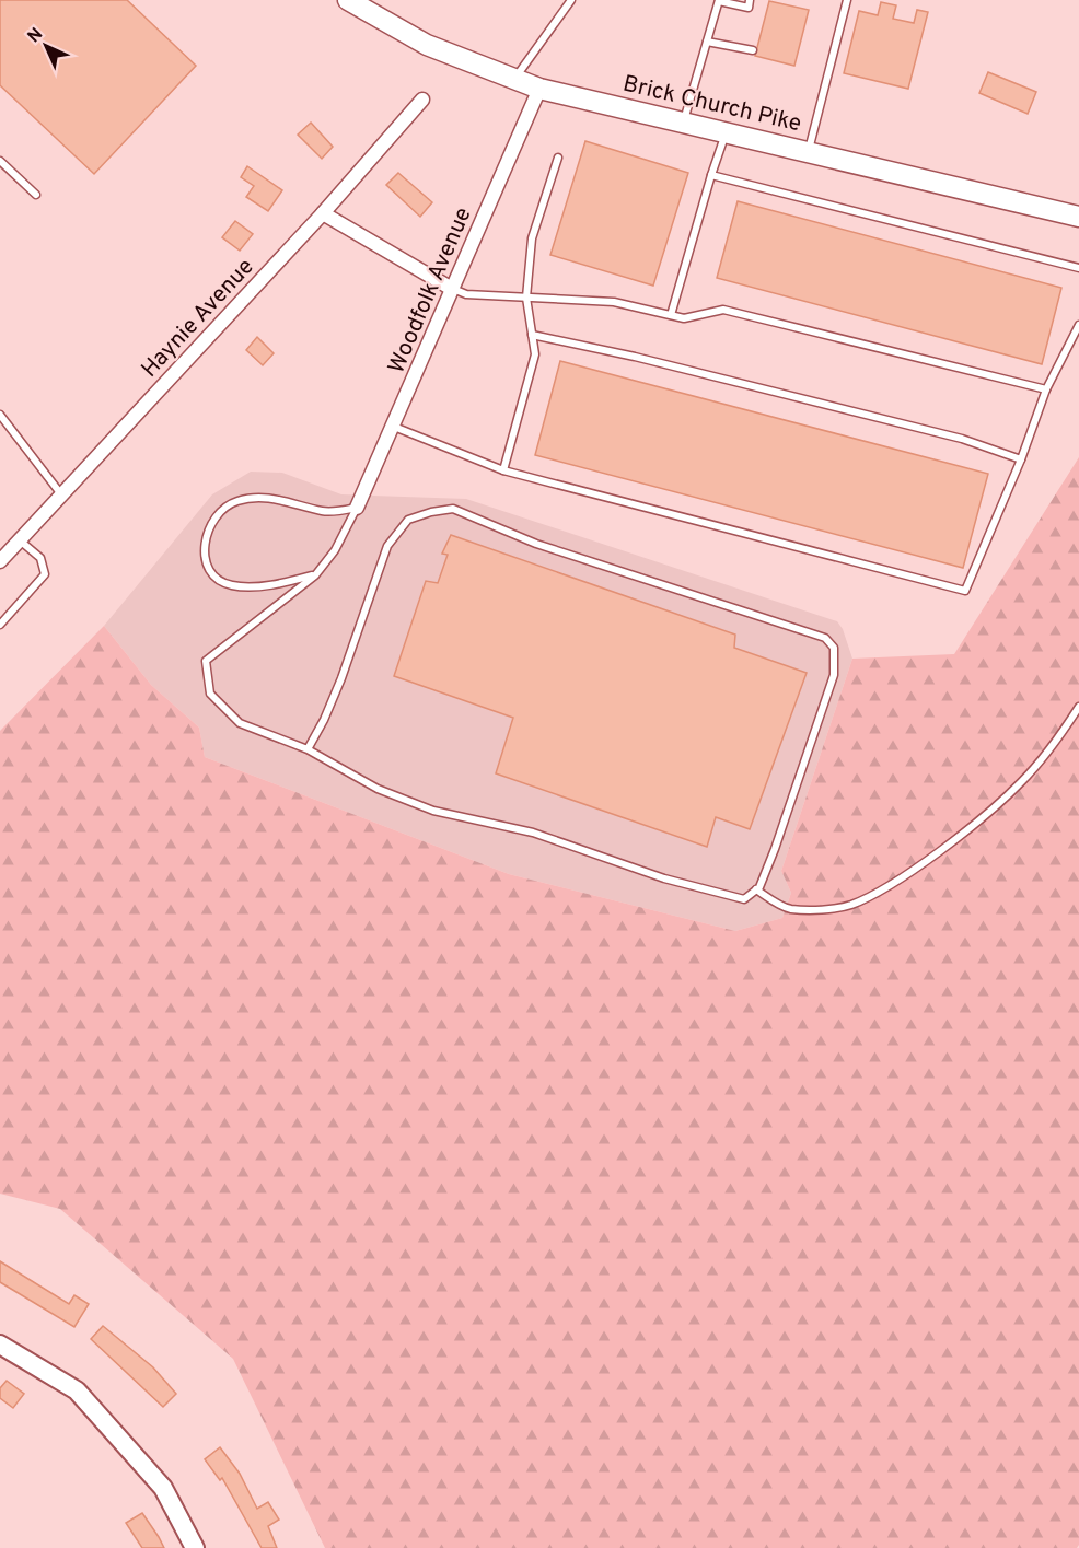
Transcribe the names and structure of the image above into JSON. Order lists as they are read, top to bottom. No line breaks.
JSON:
{"streets":{"main road":["Brick Church Pike"],"street":["Woodfolk Avenue","Haynie Avenue"]},"crossings":[["Brick Church Pike","Woodfolk Avenue"]],"north":"top left"}
